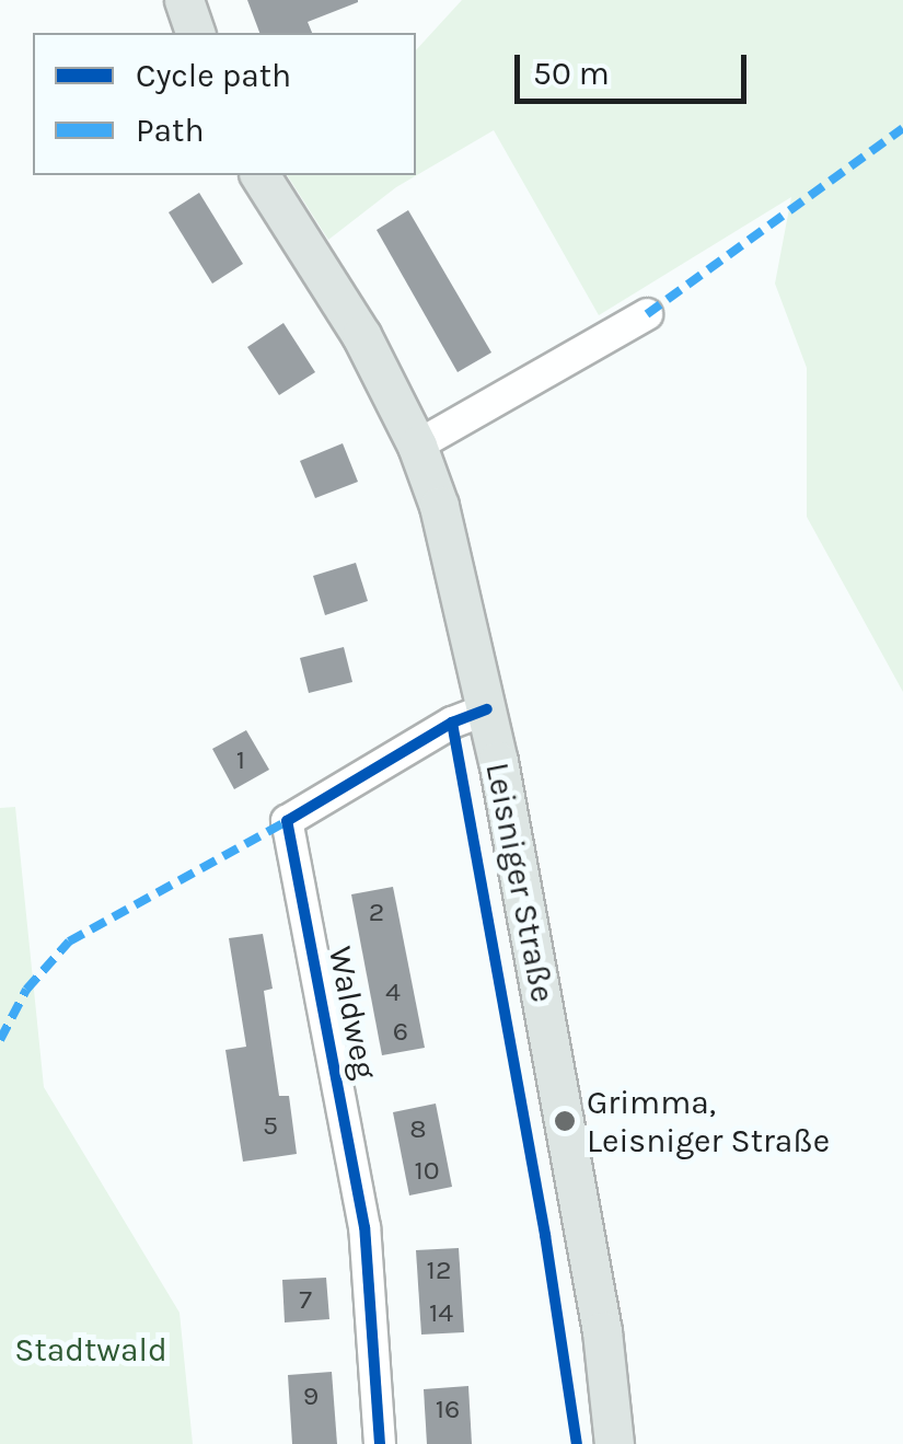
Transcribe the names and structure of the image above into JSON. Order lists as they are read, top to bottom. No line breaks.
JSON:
{"streets":{"main road":["Leisniger Straße"],"street":["Waldweg"]},"crossings":[["Leisniger Straße","Waldweg"]],"parks":["Stadtwald"],"places":["Grimma, Leisniger Straße"],"house_numbers":["1","2","4","6","5","8","10","12","7","14","9","16"],"legend":["Cycle path","Path"],"scale_bar":"50 m"}
